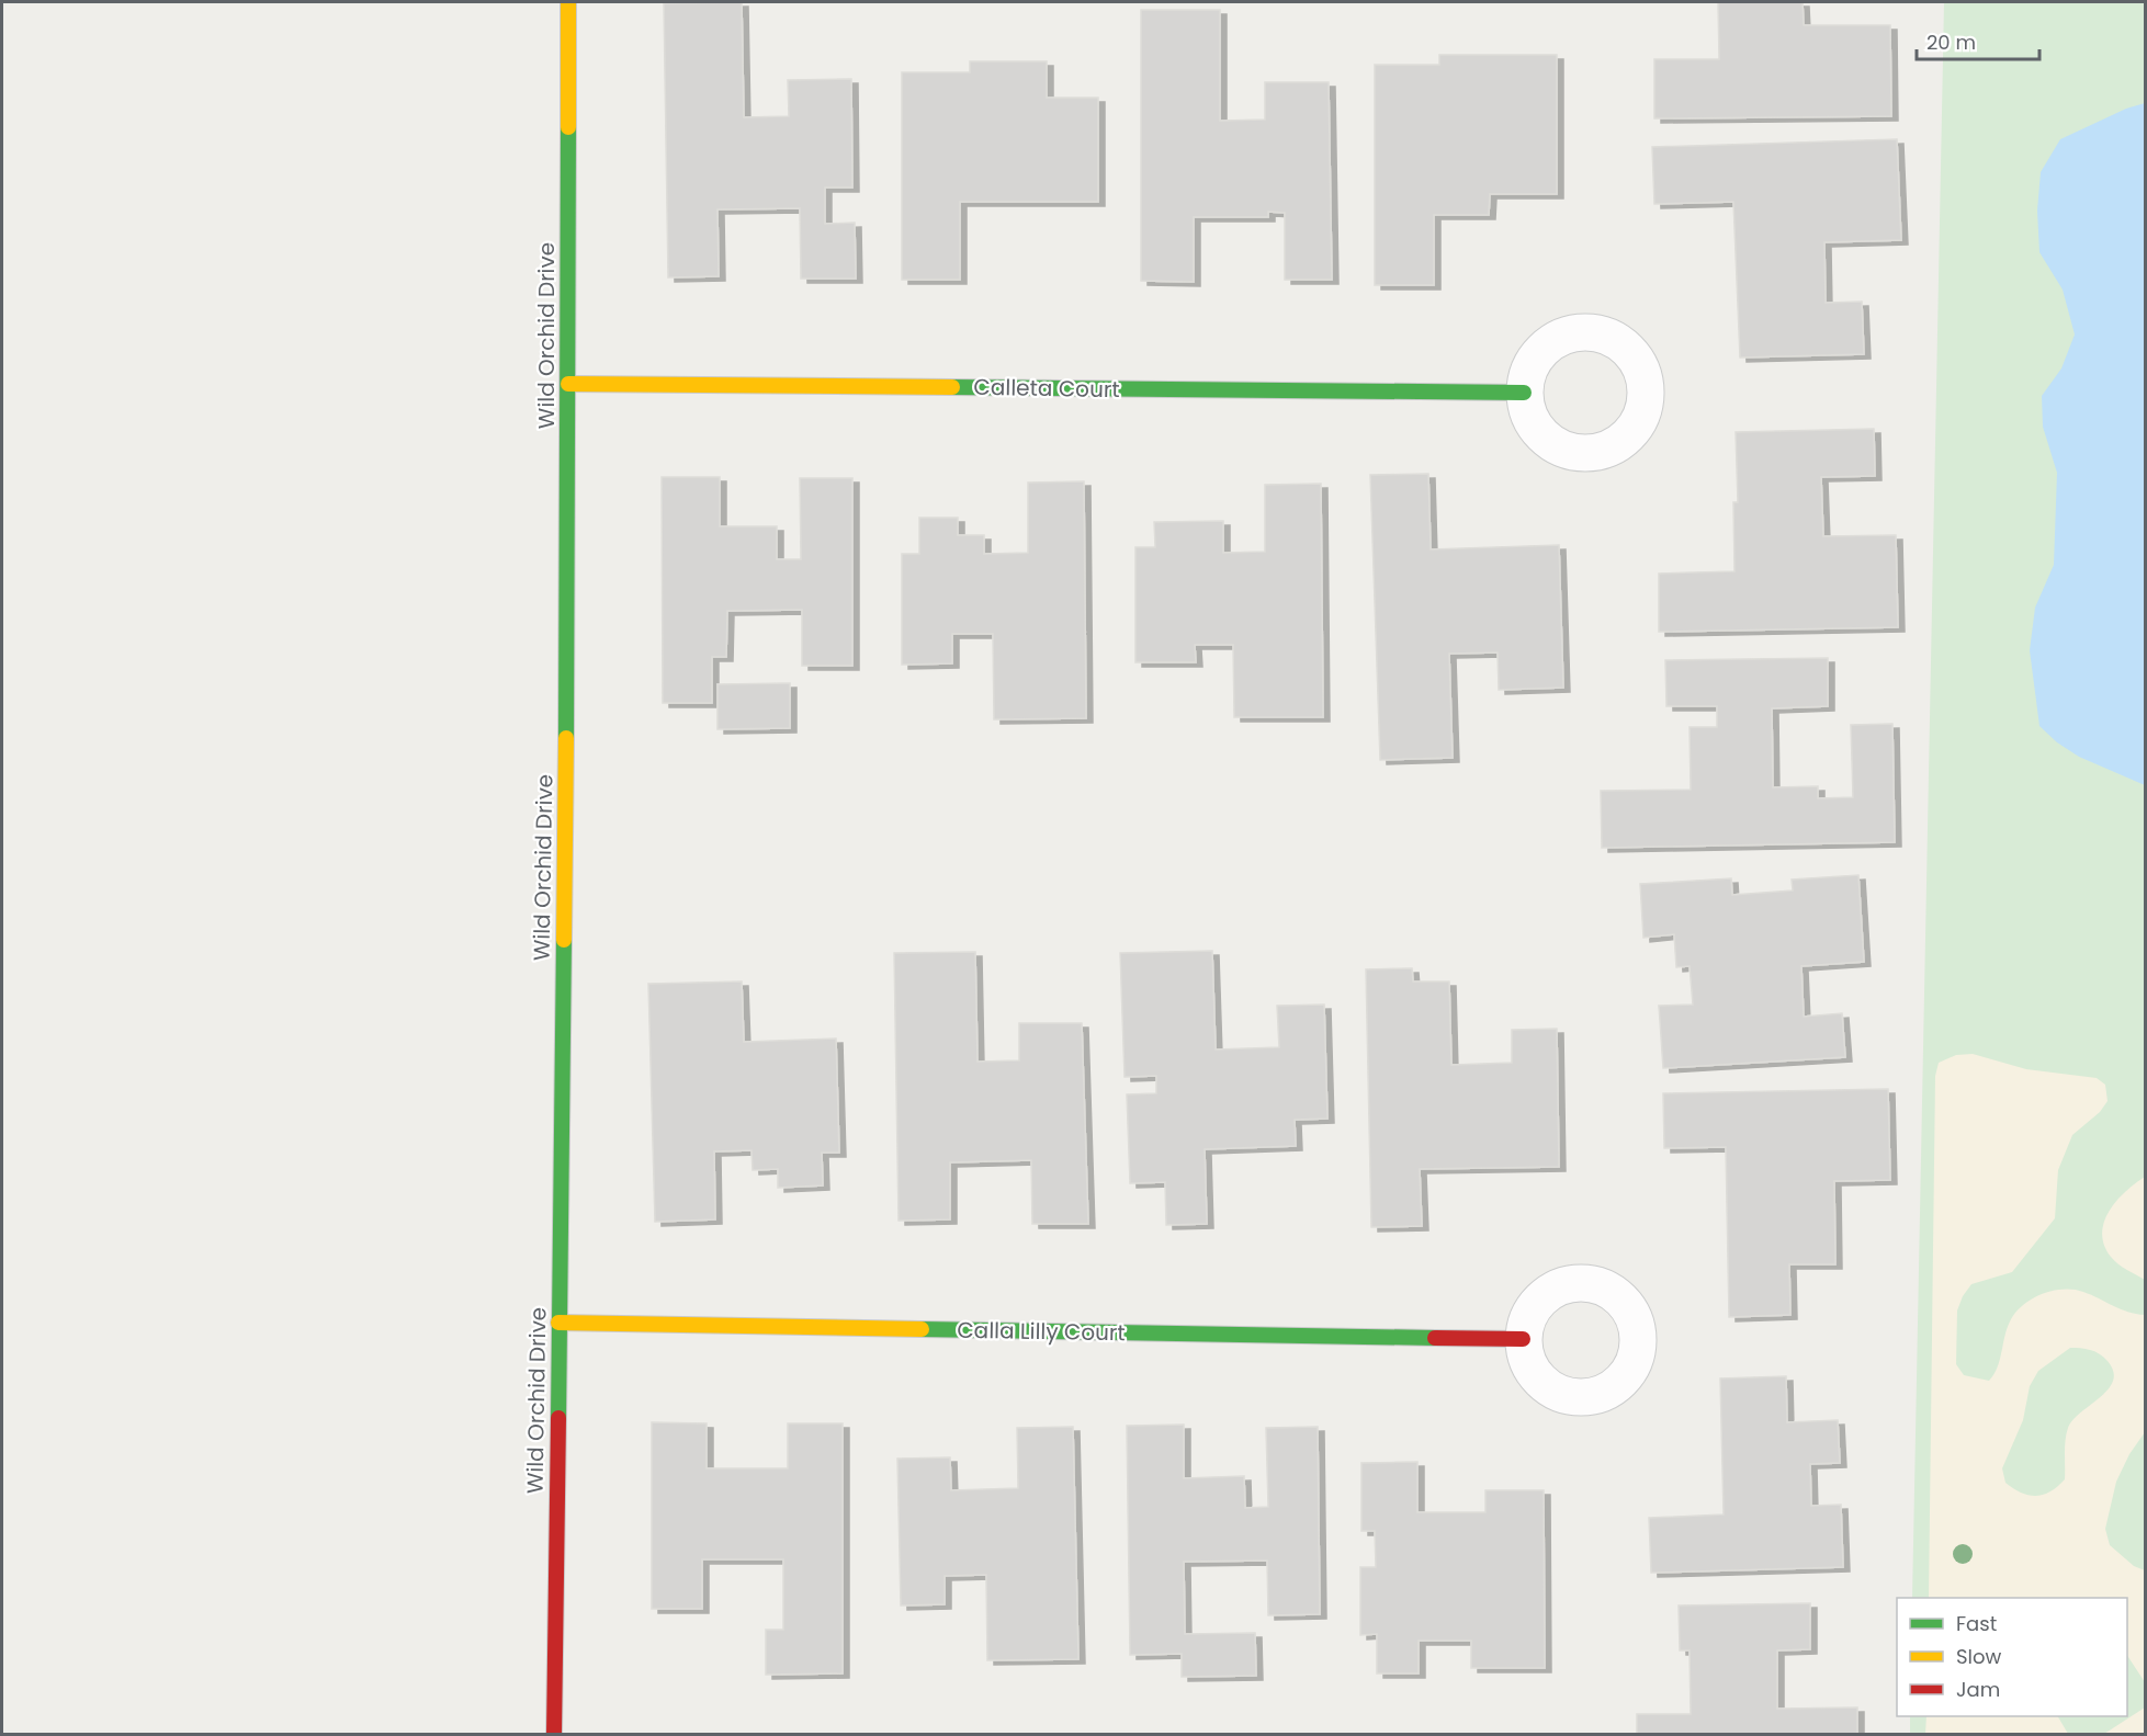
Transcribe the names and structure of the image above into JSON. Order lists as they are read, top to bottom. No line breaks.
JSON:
{"streets":{"street":["Wild Orchid Drive","Calleta Court","Calla Lilly Court"]},"crossings":[["Wild Orchid Drive","Calleta Court"],["Wild Orchid Drive","Calla Lilly Court"]],"legend":["Fast","Slow","Jam"],"scale_bar":"20 m"}
